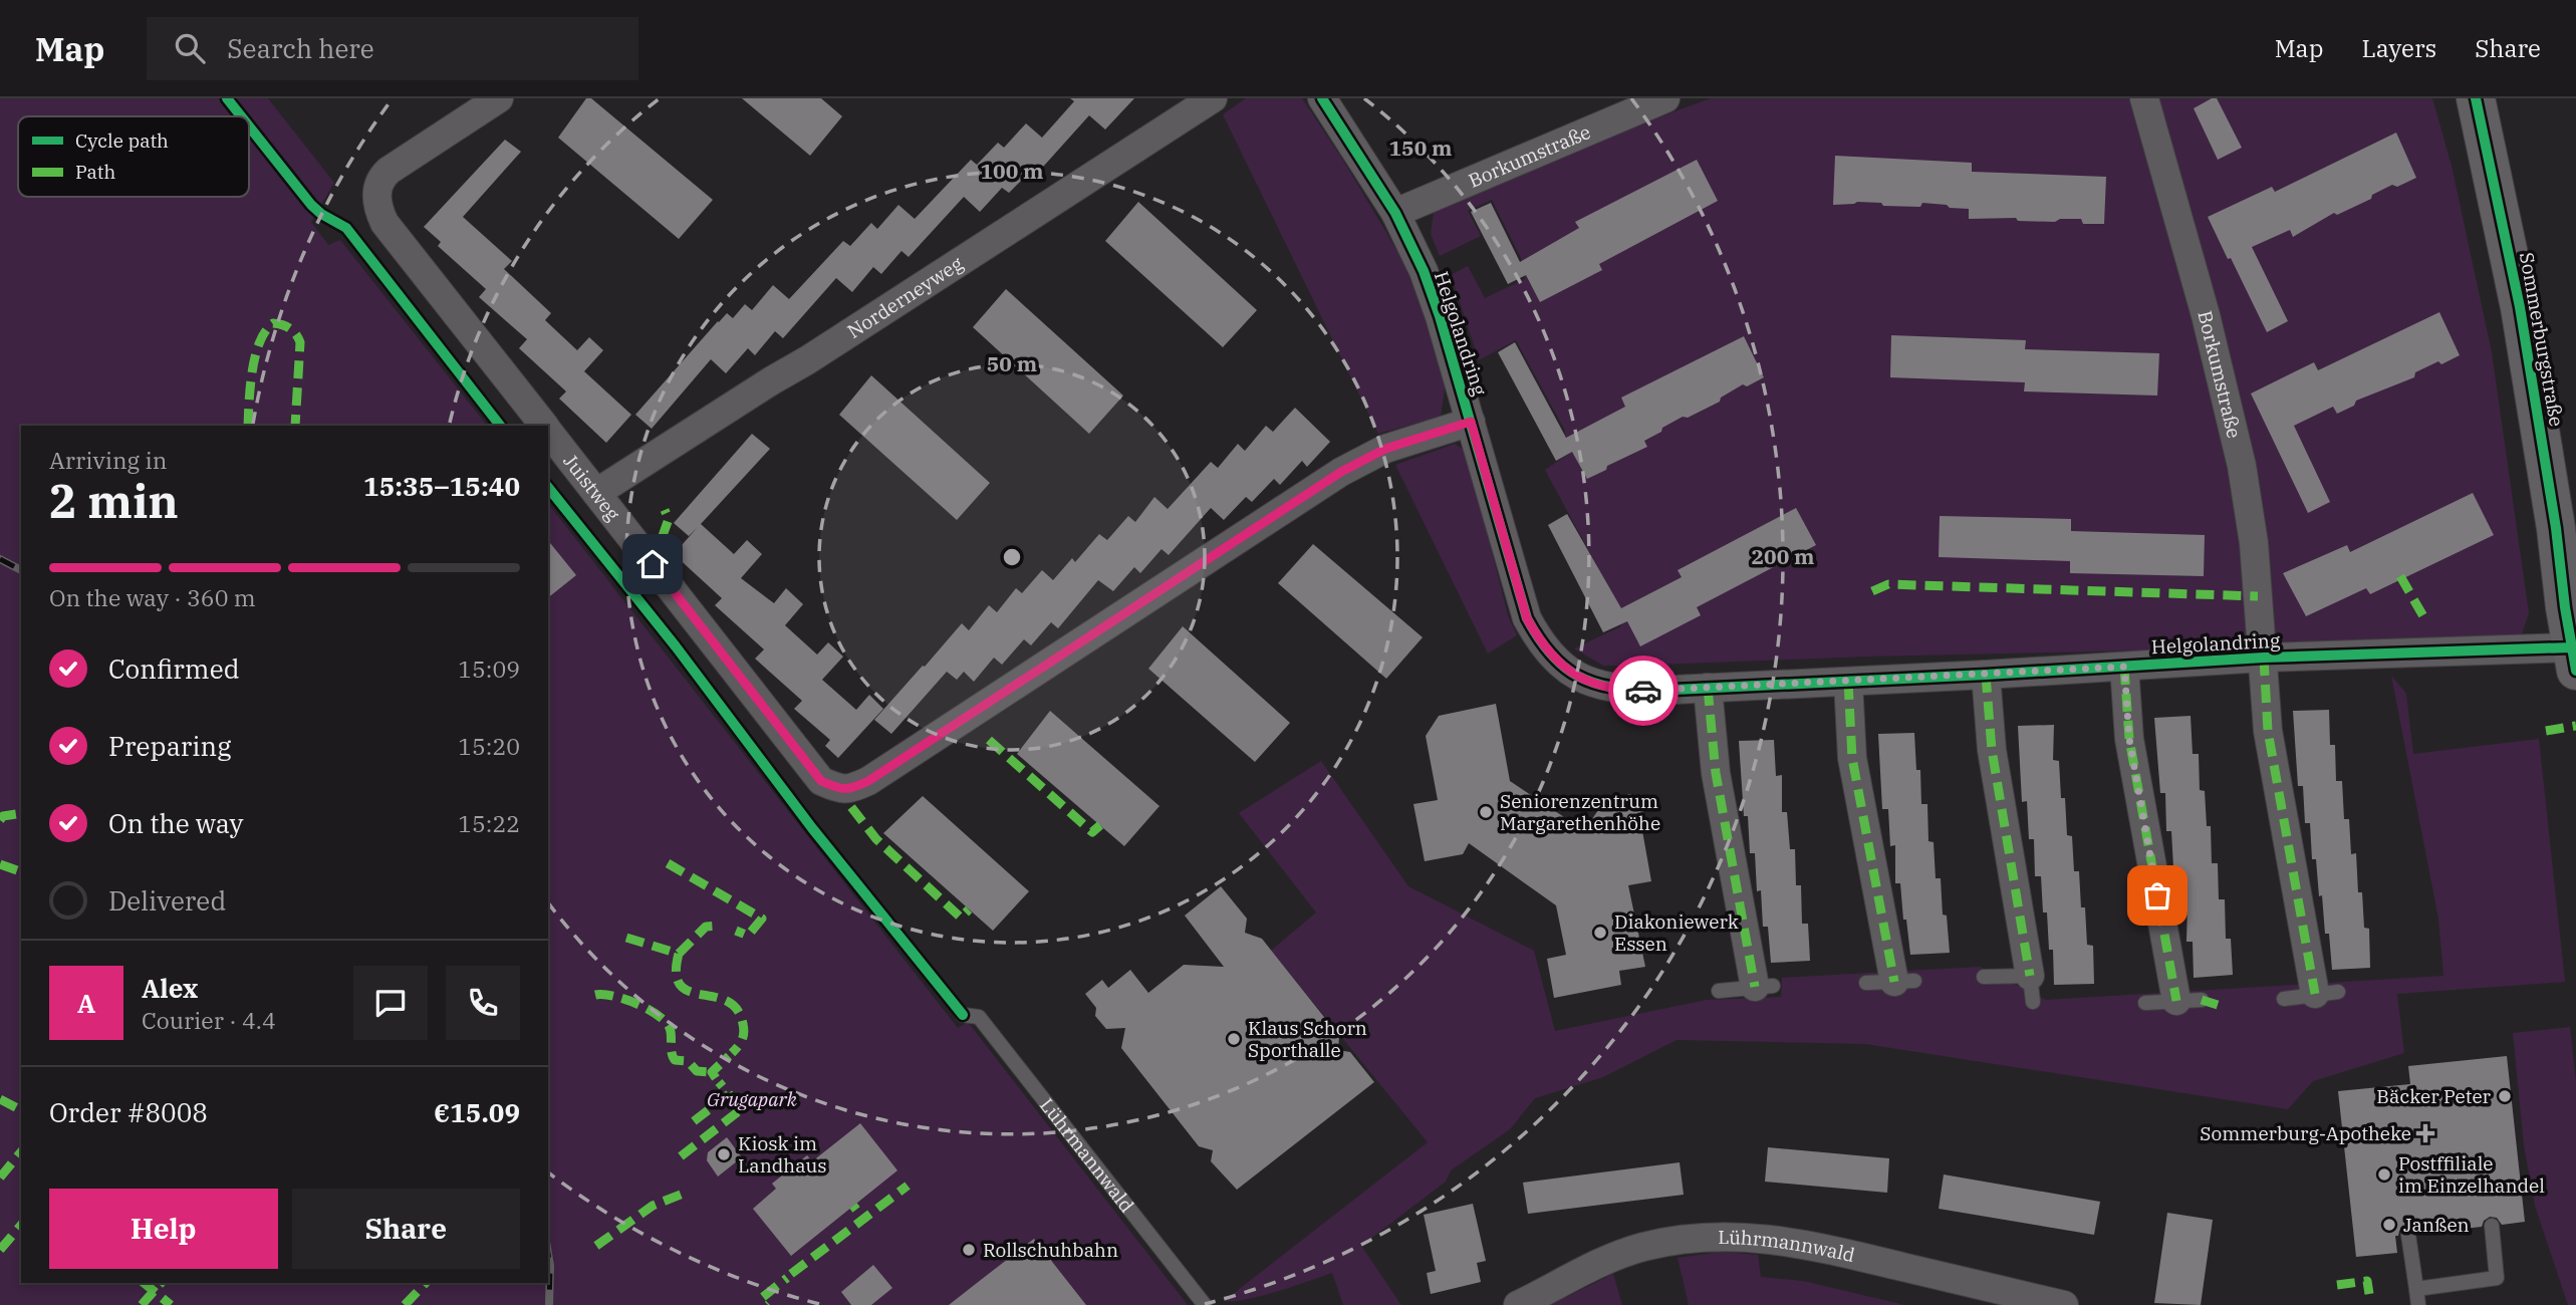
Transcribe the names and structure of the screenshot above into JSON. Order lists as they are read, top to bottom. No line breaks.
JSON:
{"streets":{"street":["Borkumstraße","Norderneyweg","Helgolandring","Sommerburgstraße","Juistweg","Lührmannwald"]},"crossings":[["Borkumstraße","Helgolandring"],["Norderneyweg","Juistweg"],["Helgolandring","Sommerburgstraße"],["Helgolandring","Juistweg"]],"parks":["Grugapark"],"places":{"other":["Seniorenzentrum Margarethenhöhe","Diakoniewerk Essen","Klaus Schorn Sporthalle","Bäcker Peter","Kiosk im Landhaus","Postffiliale im Einzelhandel","Janßen","Rollschuhbahn"],"health":["Sommerburg-Apotheke"]},"legend":["Cycle path","Path"],"page":{"header":"Map","search":"Search here","nav":["Map","Layers","Share"],"heading":["2 min","Arriving in","15:35–15:40"],"panel":["Alex","Courier · 4.4","Order #8008","€15.09"],"bar":"On the way · 360 m","list":[["Confirmed","15:09"],["Preparing","15:20"],["On the way","15:22"],"Delivered"],"round":"A","buttons":["Help","Share"]},"rings":["150 m","100 m","50 m","200 m"]}
